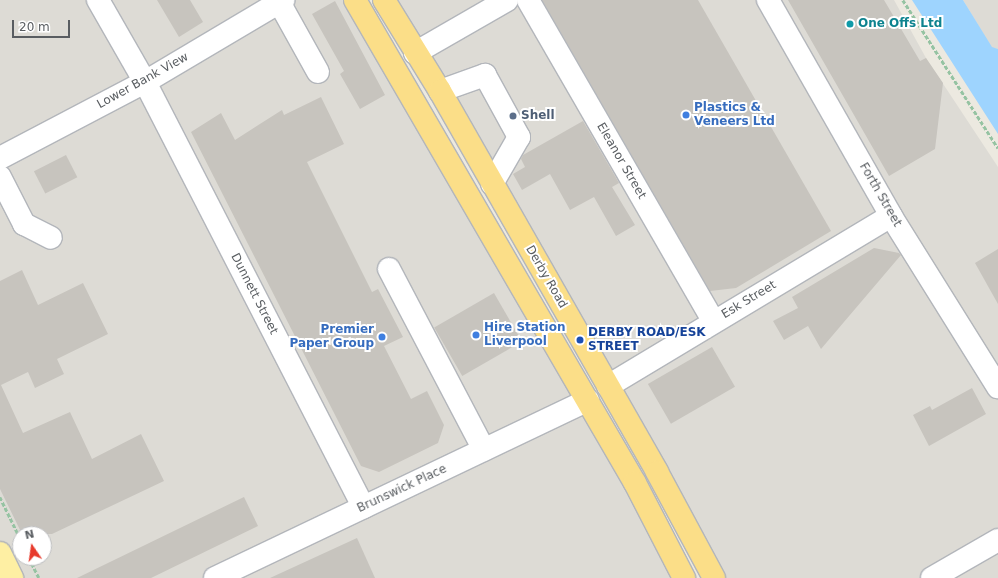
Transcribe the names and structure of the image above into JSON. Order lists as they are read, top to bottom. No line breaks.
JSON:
{"streets":{"highway":["Derby Road"],"street":["Lower Bank View","Eleanor Street","Forth Street","Dunnett Street","Esk Street","Brunswick Place"]},"crossings":[["Lower Bank View","Dunnett Street"],["Eleanor Street","Esk Street"],["Forth Street","Esk Street"],["Derby Road","Esk Street"],["Dunnett Street","Brunswick Place"]],"places":["One Offs Ltd","Plastics & Veneers Ltd","Shell","Hire Station Liverpool","Premier Paper Group","DERBY ROAD/ESK STREET"],"scale_bar":"20 m","north":"top"}
